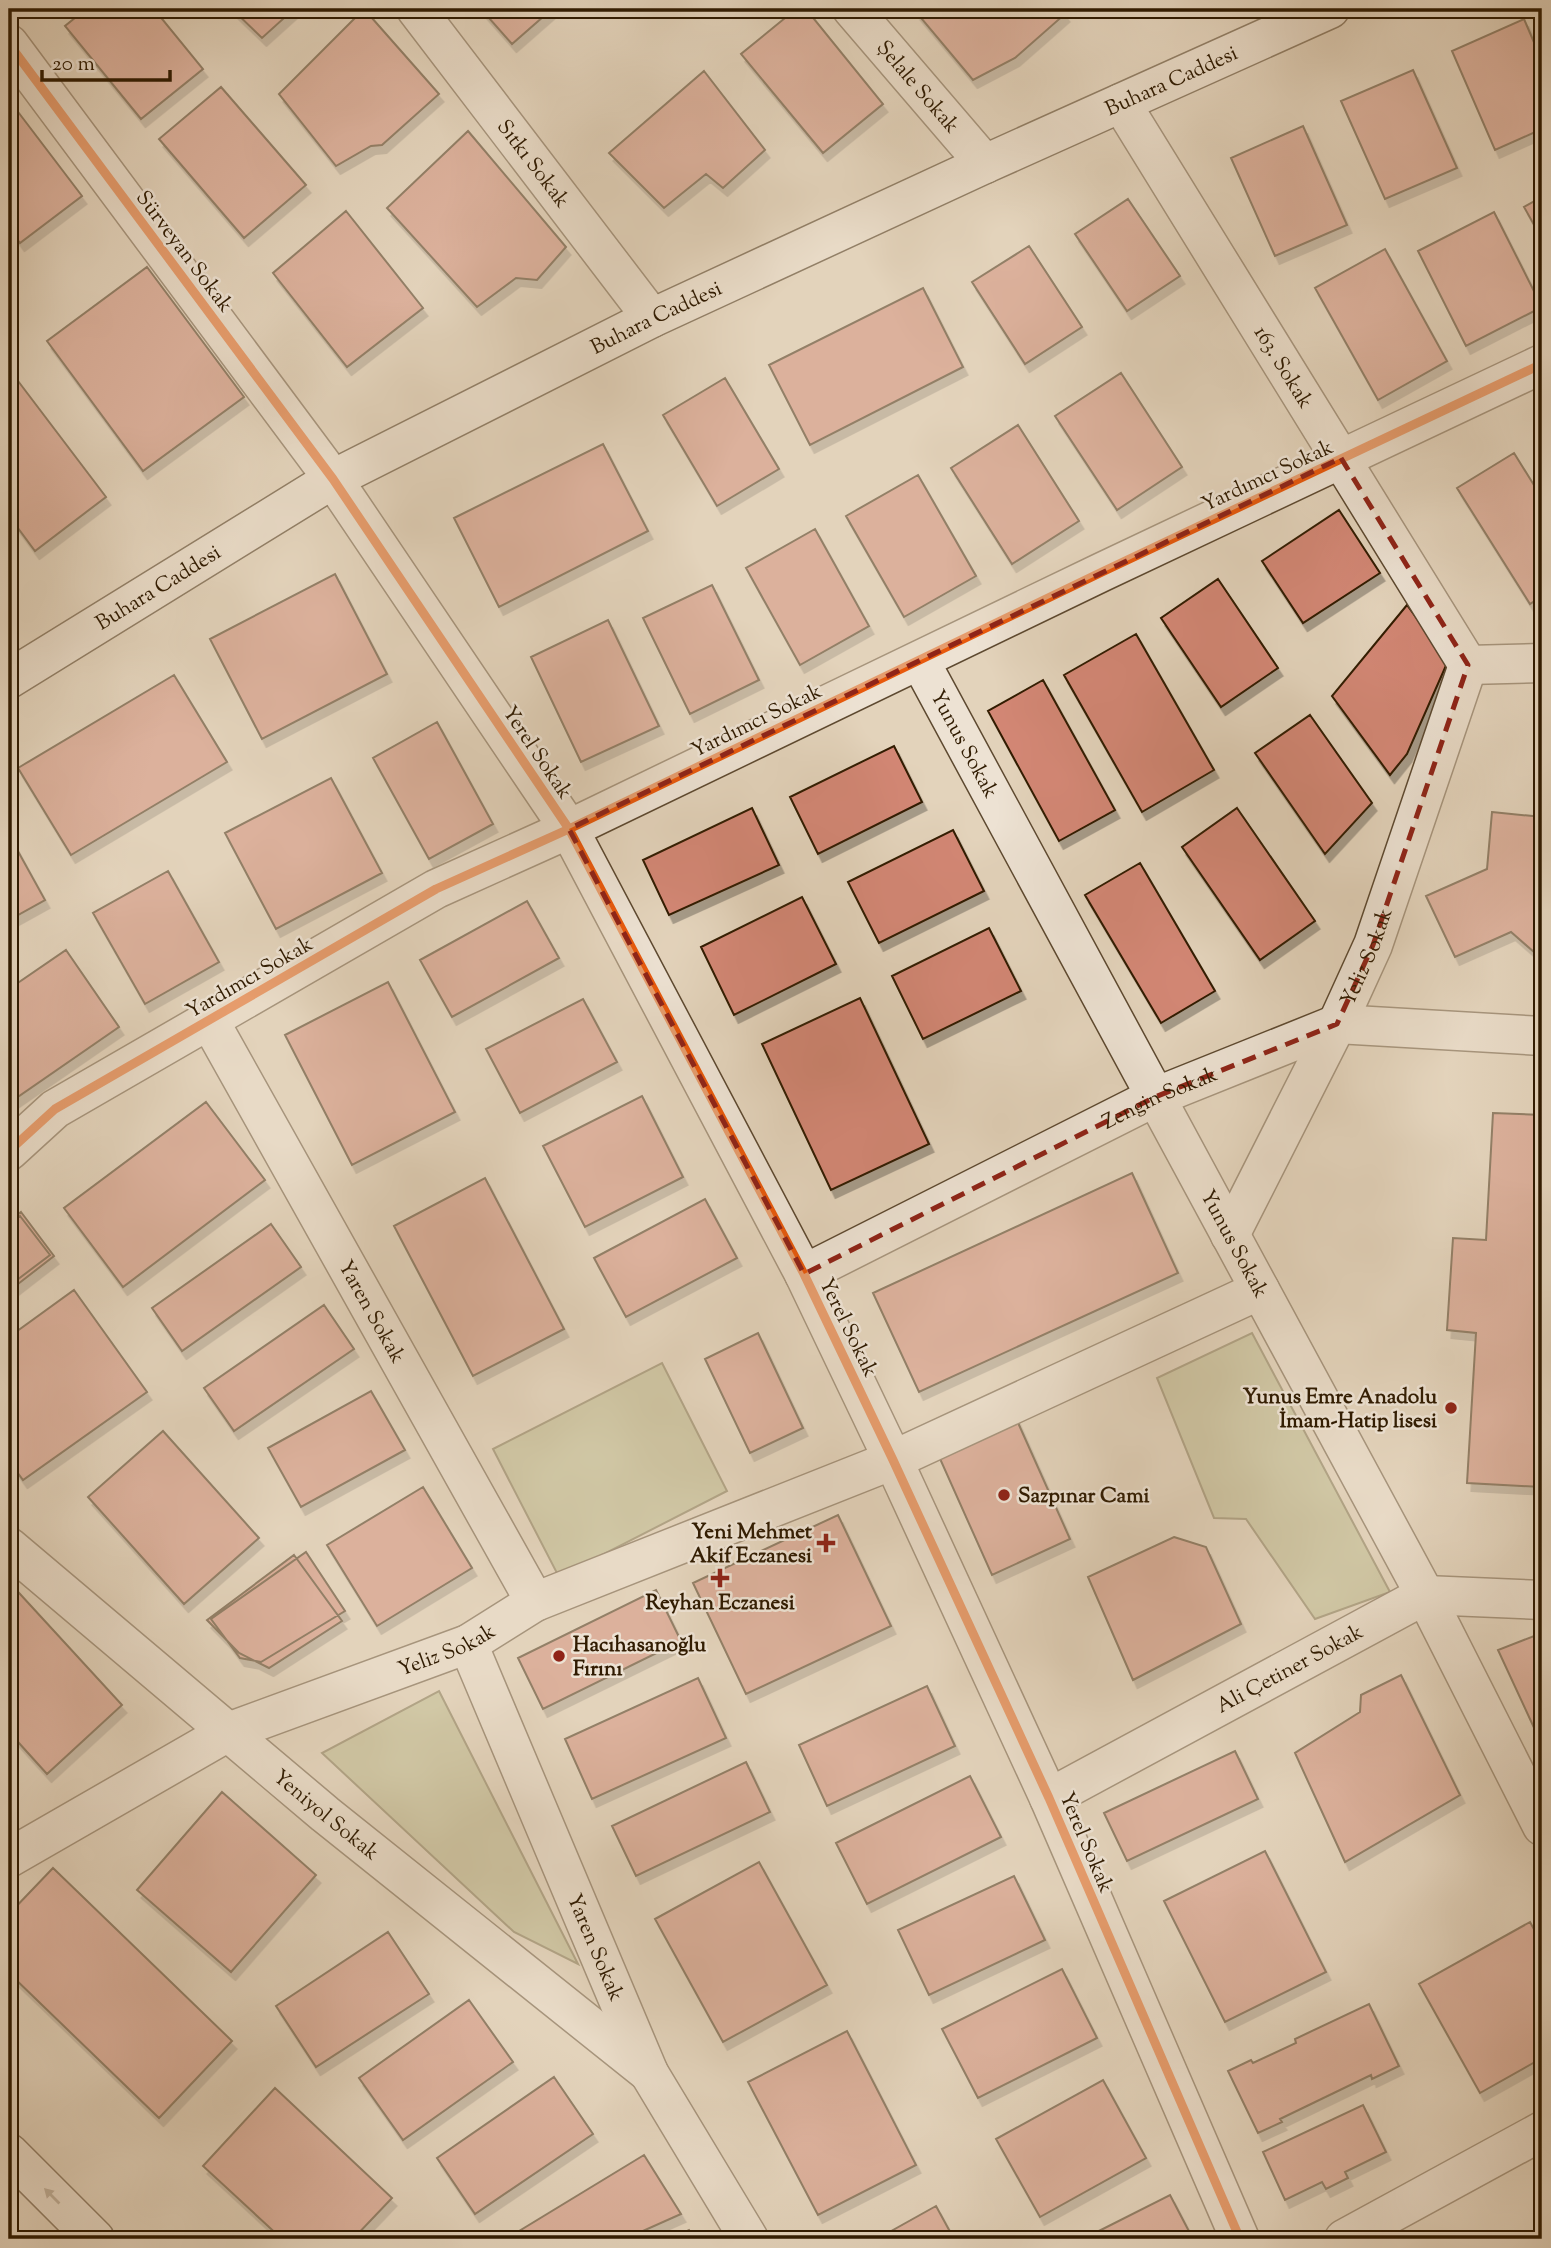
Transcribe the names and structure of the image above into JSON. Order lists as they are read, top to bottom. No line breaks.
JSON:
{"streets":{"street":["Buhara Caddesi","Şelale Sokak","Sıtkı Sokak","Sürveyan Sokak","163. Sokak","Yardımcı Sokak","Yunus Sokak","Yerel Sokak","Yeliz Sokak","Zengin Sokak","Yaren Sokak","Ali Çetiner Sokak","Yeniyol Sokak"]},"crossings":[["Buhara Caddesi","Şelale Sokak"],["Buhara Caddesi","Sıtkı Sokak"],["Buhara Caddesi","Sürveyan Sokak"],["Buhara Caddesi","163. Sokak"],["Buhara Caddesi","Yerel Sokak"],["Sürveyan Sokak","Yerel Sokak"],["163. Sokak","Yardımcı Sokak"],["163. Sokak","Yeliz Sokak"],["Yardımcı Sokak","Yunus Sokak"],["Yardımcı Sokak","Yerel Sokak"],["Yardımcı Sokak","Yaren Sokak"],["Yunus Sokak","Yeliz Sokak"],["Yunus Sokak","Zengin Sokak"],["Yunus Sokak","Ali Çetiner Sokak"],["Yerel Sokak","Yeliz Sokak"],["Yerel Sokak","Zengin Sokak"],["Yerel Sokak","Ali Çetiner Sokak"],["Yeliz Sokak","Zengin Sokak"],["Yeliz Sokak","Yaren Sokak"],["Yeliz Sokak","Yeniyol Sokak"],["Yaren Sokak","Yeniyol Sokak"]],"places":{"other":["Yunus Emre Anadolu İmam-Hatip lisesi","Sazpınar Cami","Hacıhasanoğlu Fırını"],"health":["Yeni Mehmet Akif Eczanesi","Reyhan Eczanesi"]},"scale_bar":"20 m"}
